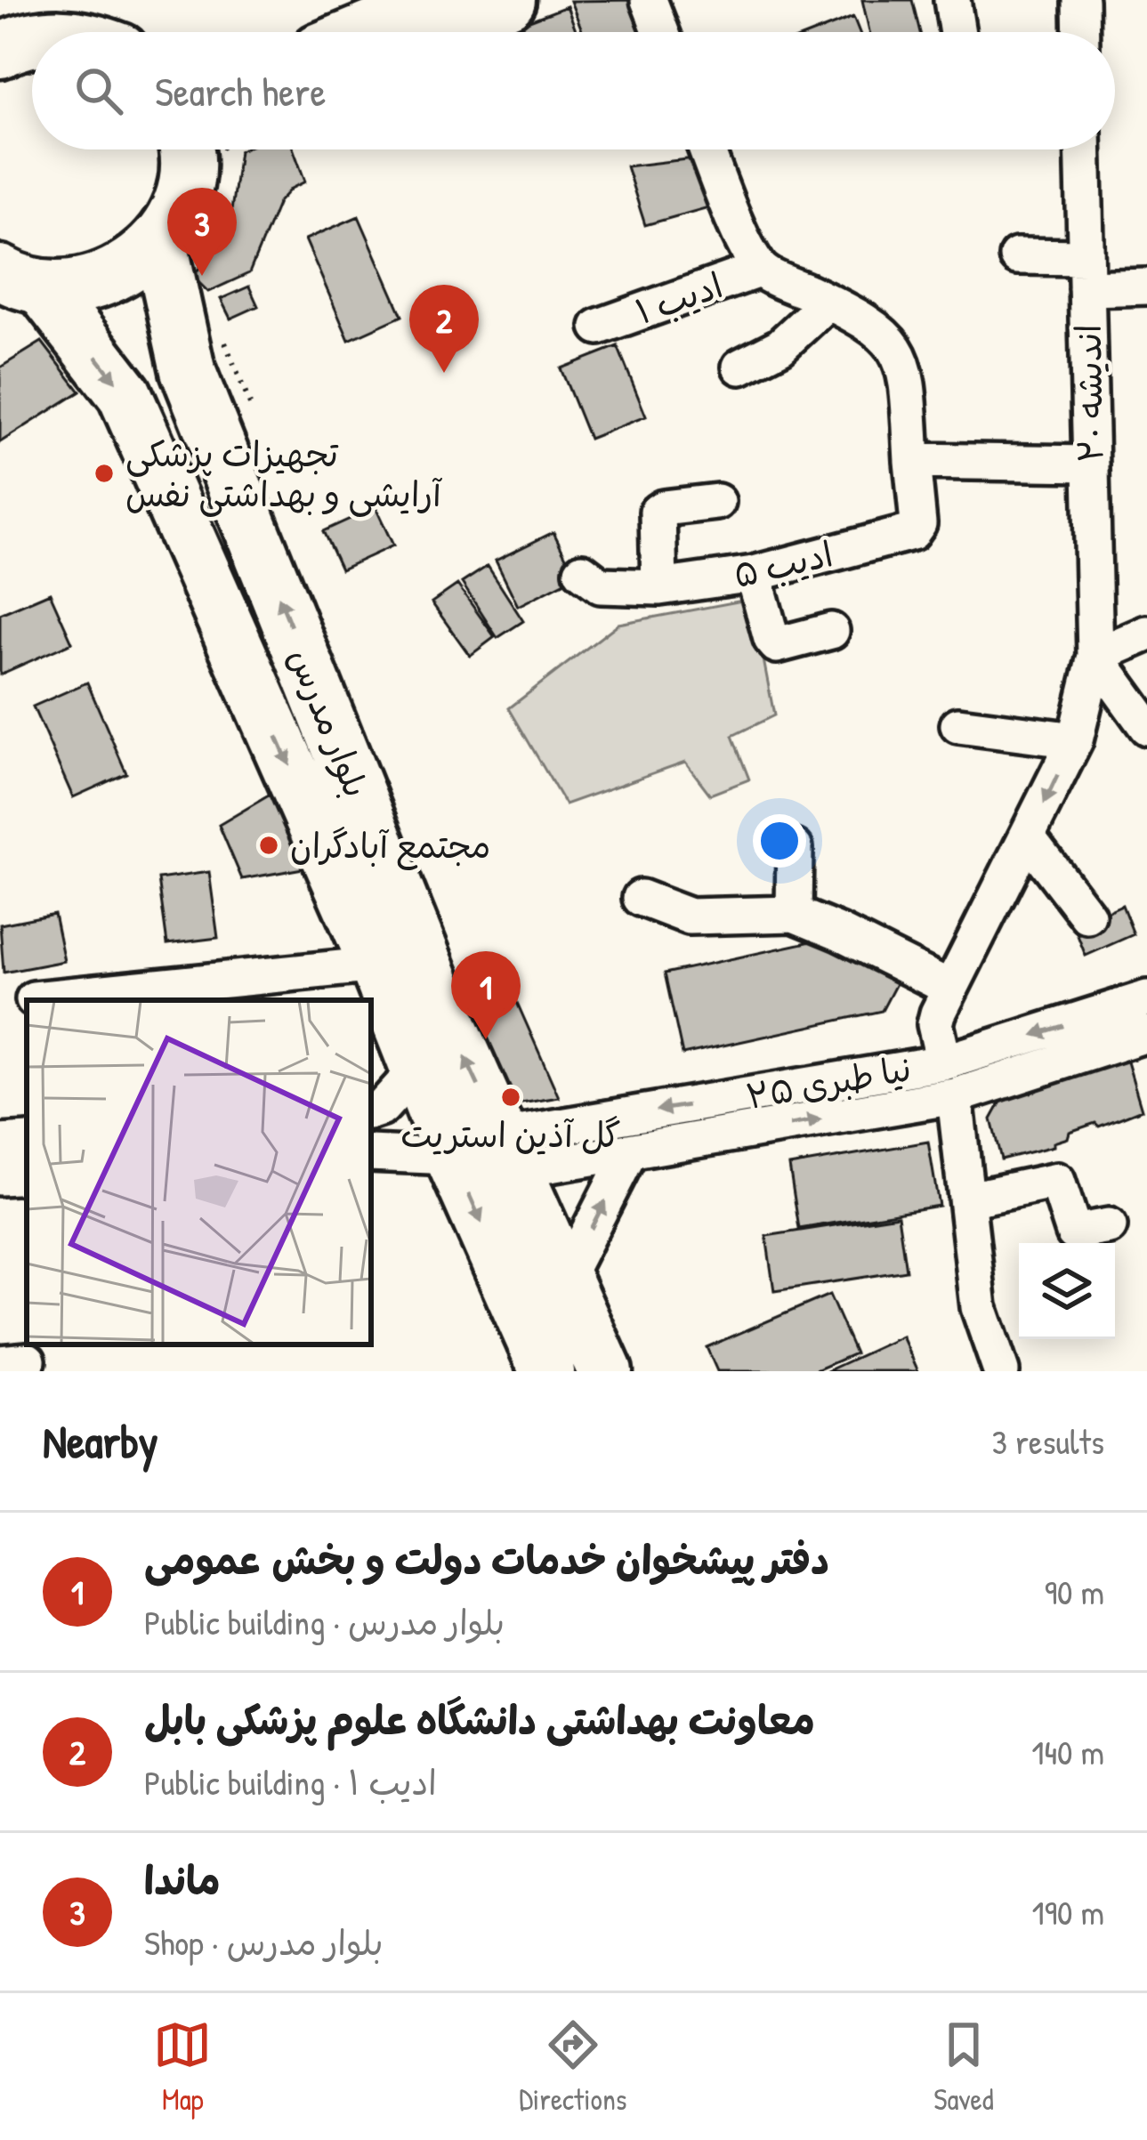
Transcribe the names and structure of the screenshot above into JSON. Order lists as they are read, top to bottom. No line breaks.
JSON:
{"streets":{"main road":["بلوار مدرس"],"street":["ادیب ۱","اندیشه ۲۰","ادیب ۵","نیا طبری ۲۵"]},"crossings":[["اندیشه ۲۰","نیا طبری ۲۵"],["بلوار مدرس","نیا طبری ۲۵"]],"places":["تجهیزات پزشکی آرایشی و بهداشتی نفس","مجتمع آبادگران","گل آذین استریت"],"page":{"search":"Search here","pins":["3","2","1"],"heading":["Nearby","3 results"],"list":[{"mark":"1","name":"دفتر پیشخوان خدمات دولت و بخش عمومی","note":"Public building · بلوار مدرس","value":"90 m"},{"mark":"2","name":"معاونت بهداشتی دانشگاه علوم پزشکی بابل","note":"Public building · ادیب ۱","value":"140 m"},{"mark":"3","name":"ماندا","note":"Shop · بلوار مدرس","value":"190 m"}],"nav":["Map","Directions","Saved"]}}
